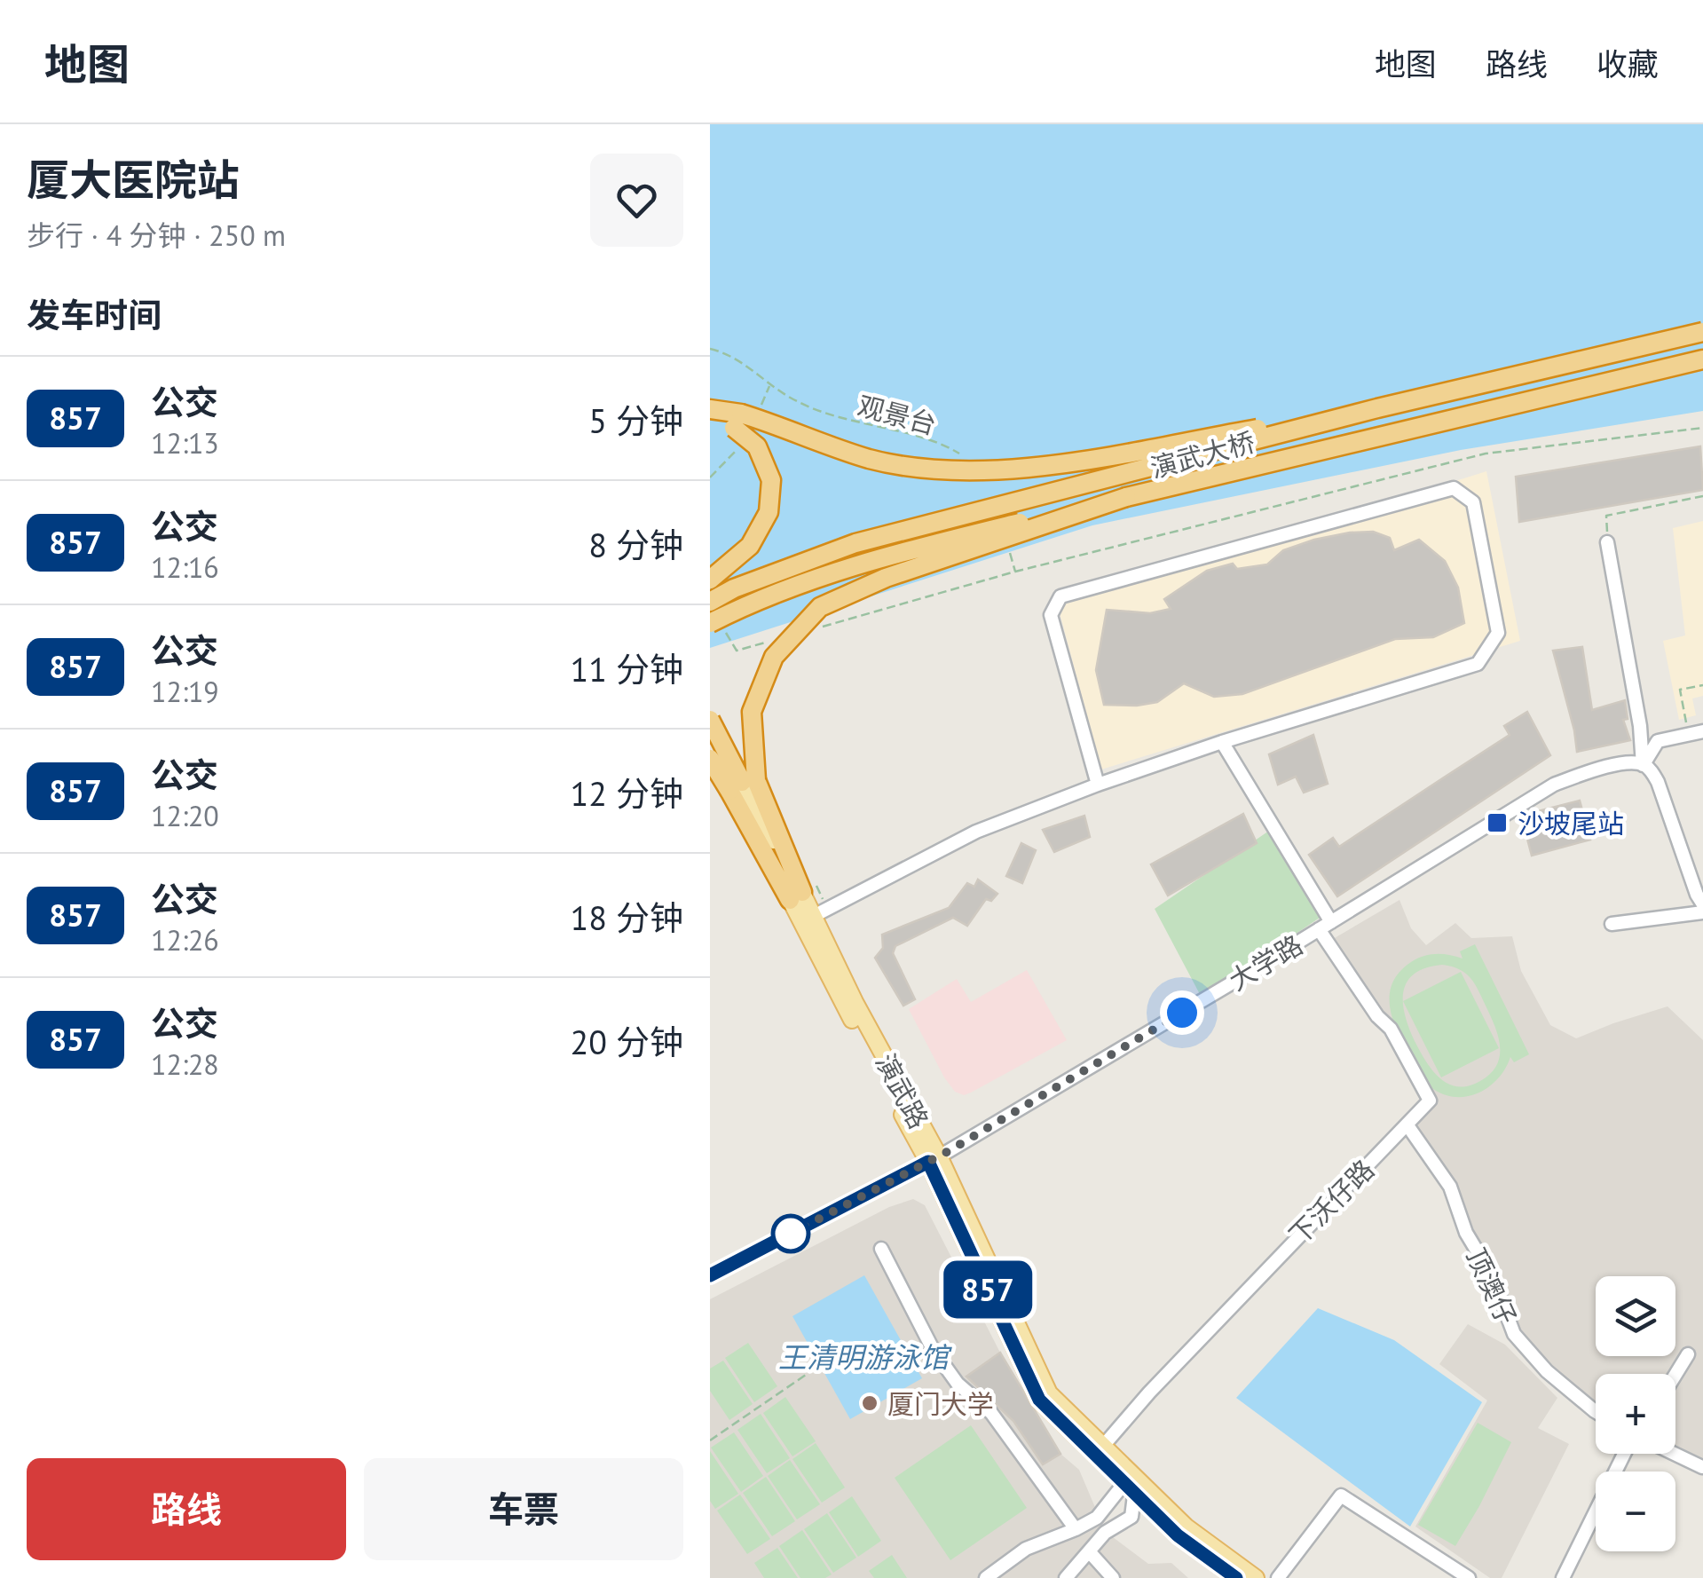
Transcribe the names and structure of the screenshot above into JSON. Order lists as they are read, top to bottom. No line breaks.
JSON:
{"streets":{"highway":["演武大桥"],"main road":["演武路"],"street":["大学路","下沃仔路","顶澳仔"],"path":["观景台"]},"crossings":[["大学路","演武路"],["大学路","下沃仔路"],["演武路","下沃仔路"],["下沃仔路","顶澳仔"]],"water":["王清明游泳馆"],"places":{"transit":["沙坡尾站"],"other":["厦门大学"]},"lines":["bus line 857"],"page":{"header":"地图","nav":["地图","路线","收藏"],"heading":[["厦大医院站","步行 · 4 分钟 · 250 m"],"发车时间"],"on_map":"857","list":[{"mark":"857","name":"公交","note":"12:13","value":"5 分钟"},{"mark":"857","name":"公交","note":"12:16","value":"8 分钟"},{"mark":"857","name":"公交","note":"12:19","value":"11 分钟"},{"mark":"857","name":"公交","note":"12:20","value":"12 分钟"},{"mark":"857","name":"公交","note":"12:26","value":"18 分钟"},{"mark":"857","name":"公交","note":"12:28","value":"20 分钟"}],"map_buttons":["+","−"],"buttons":["路线","车票"]}}
